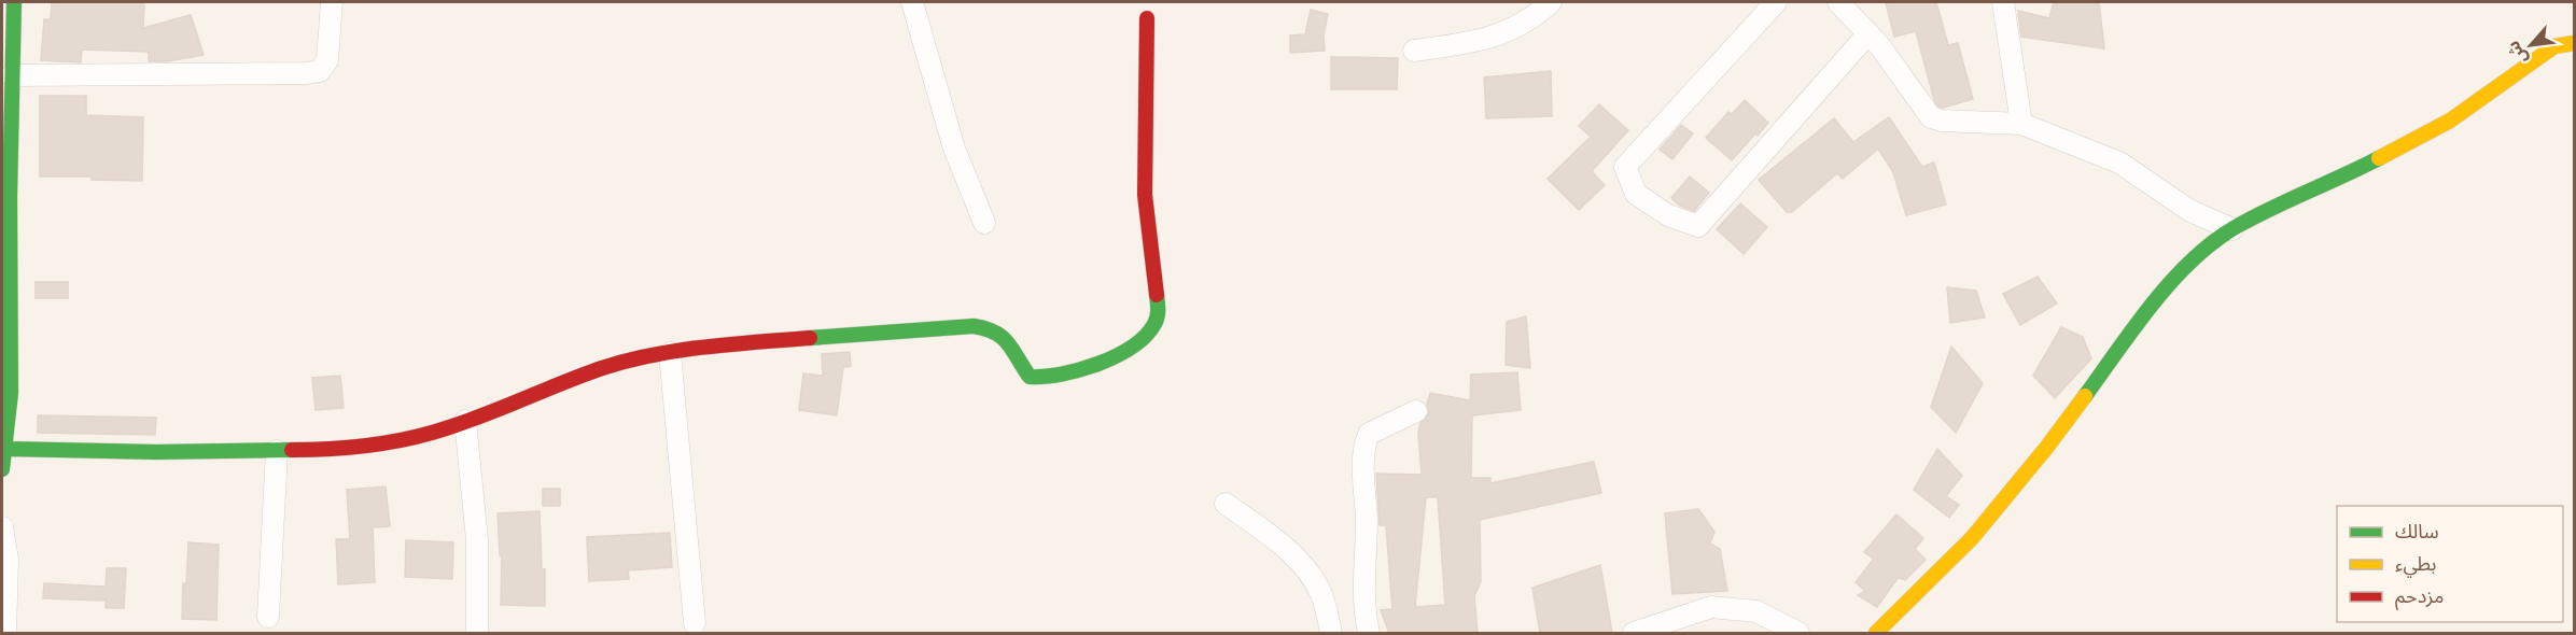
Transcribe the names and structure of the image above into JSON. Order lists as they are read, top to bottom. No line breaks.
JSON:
{"legend":["سالك","بطيء","مزدحم"],"north":"bottom left"}
